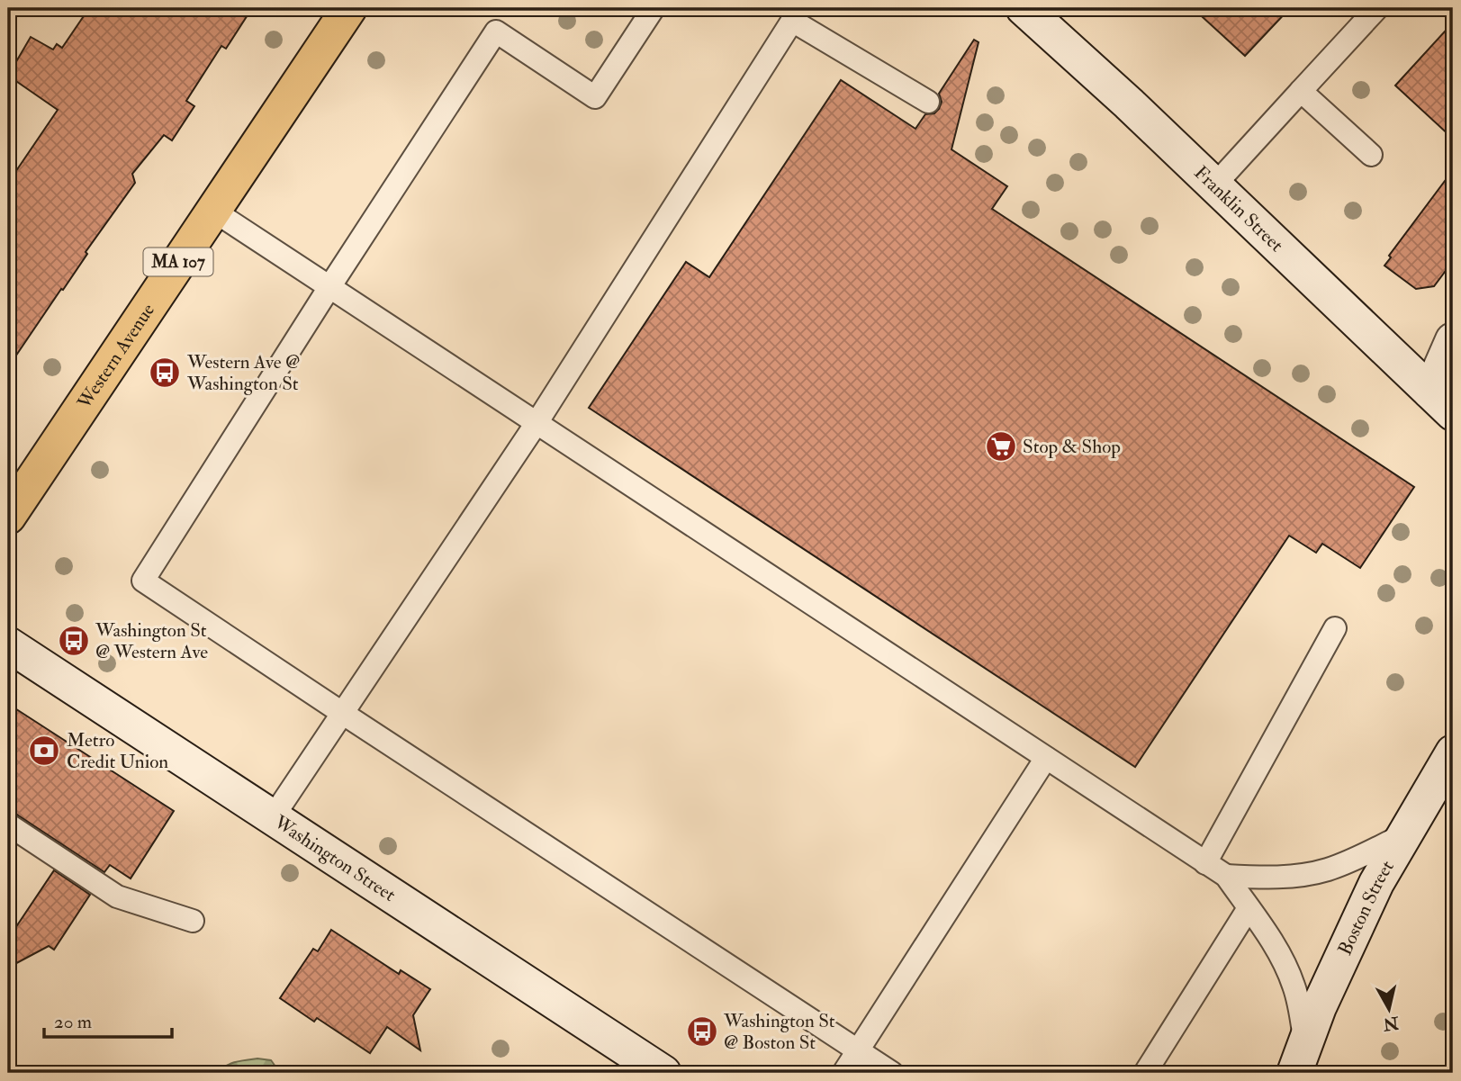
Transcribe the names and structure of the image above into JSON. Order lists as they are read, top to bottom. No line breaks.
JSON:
{"streets":{"main road":["Franklin Street","MA 107","Western Avenue","Washington Street","Boston Street"]},"places":{"bus stop":["Western Ave @ Washington St","Washington St @ Western Ave","Washington St @ Boston St"],"supermarket":["Stop & Shop"],"bank":["Metro Credit Union"]},"scale_bar":"20 m","north":"bottom"}
